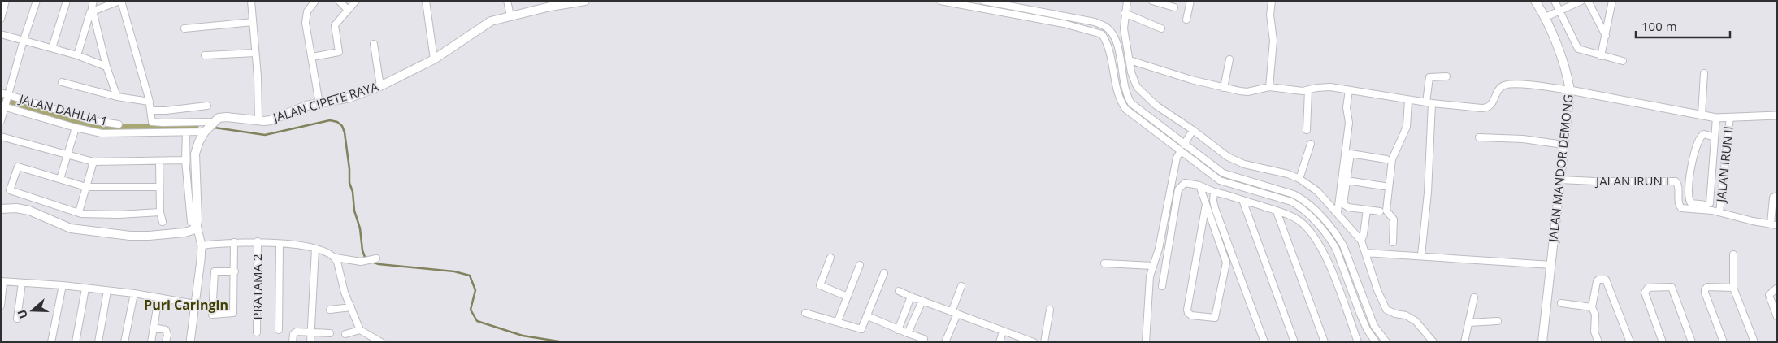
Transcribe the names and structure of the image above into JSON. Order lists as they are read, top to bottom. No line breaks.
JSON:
{"streets":{"main road":["JALAN CIPETE RAYA","JALAN MANDOR DEMONG"],"street":["JALAN DAHLIA 1","JALAN IRUN II","JALAN IRUN I","PRATAMA 2"]},"crossings":[["JALAN IRUN II","JALAN IRUN I"],["JALAN MANDOR DEMONG","JALAN IRUN I"]],"districts":["Puri Caringin"],"scale_bar":"100 m","north":"left"}
